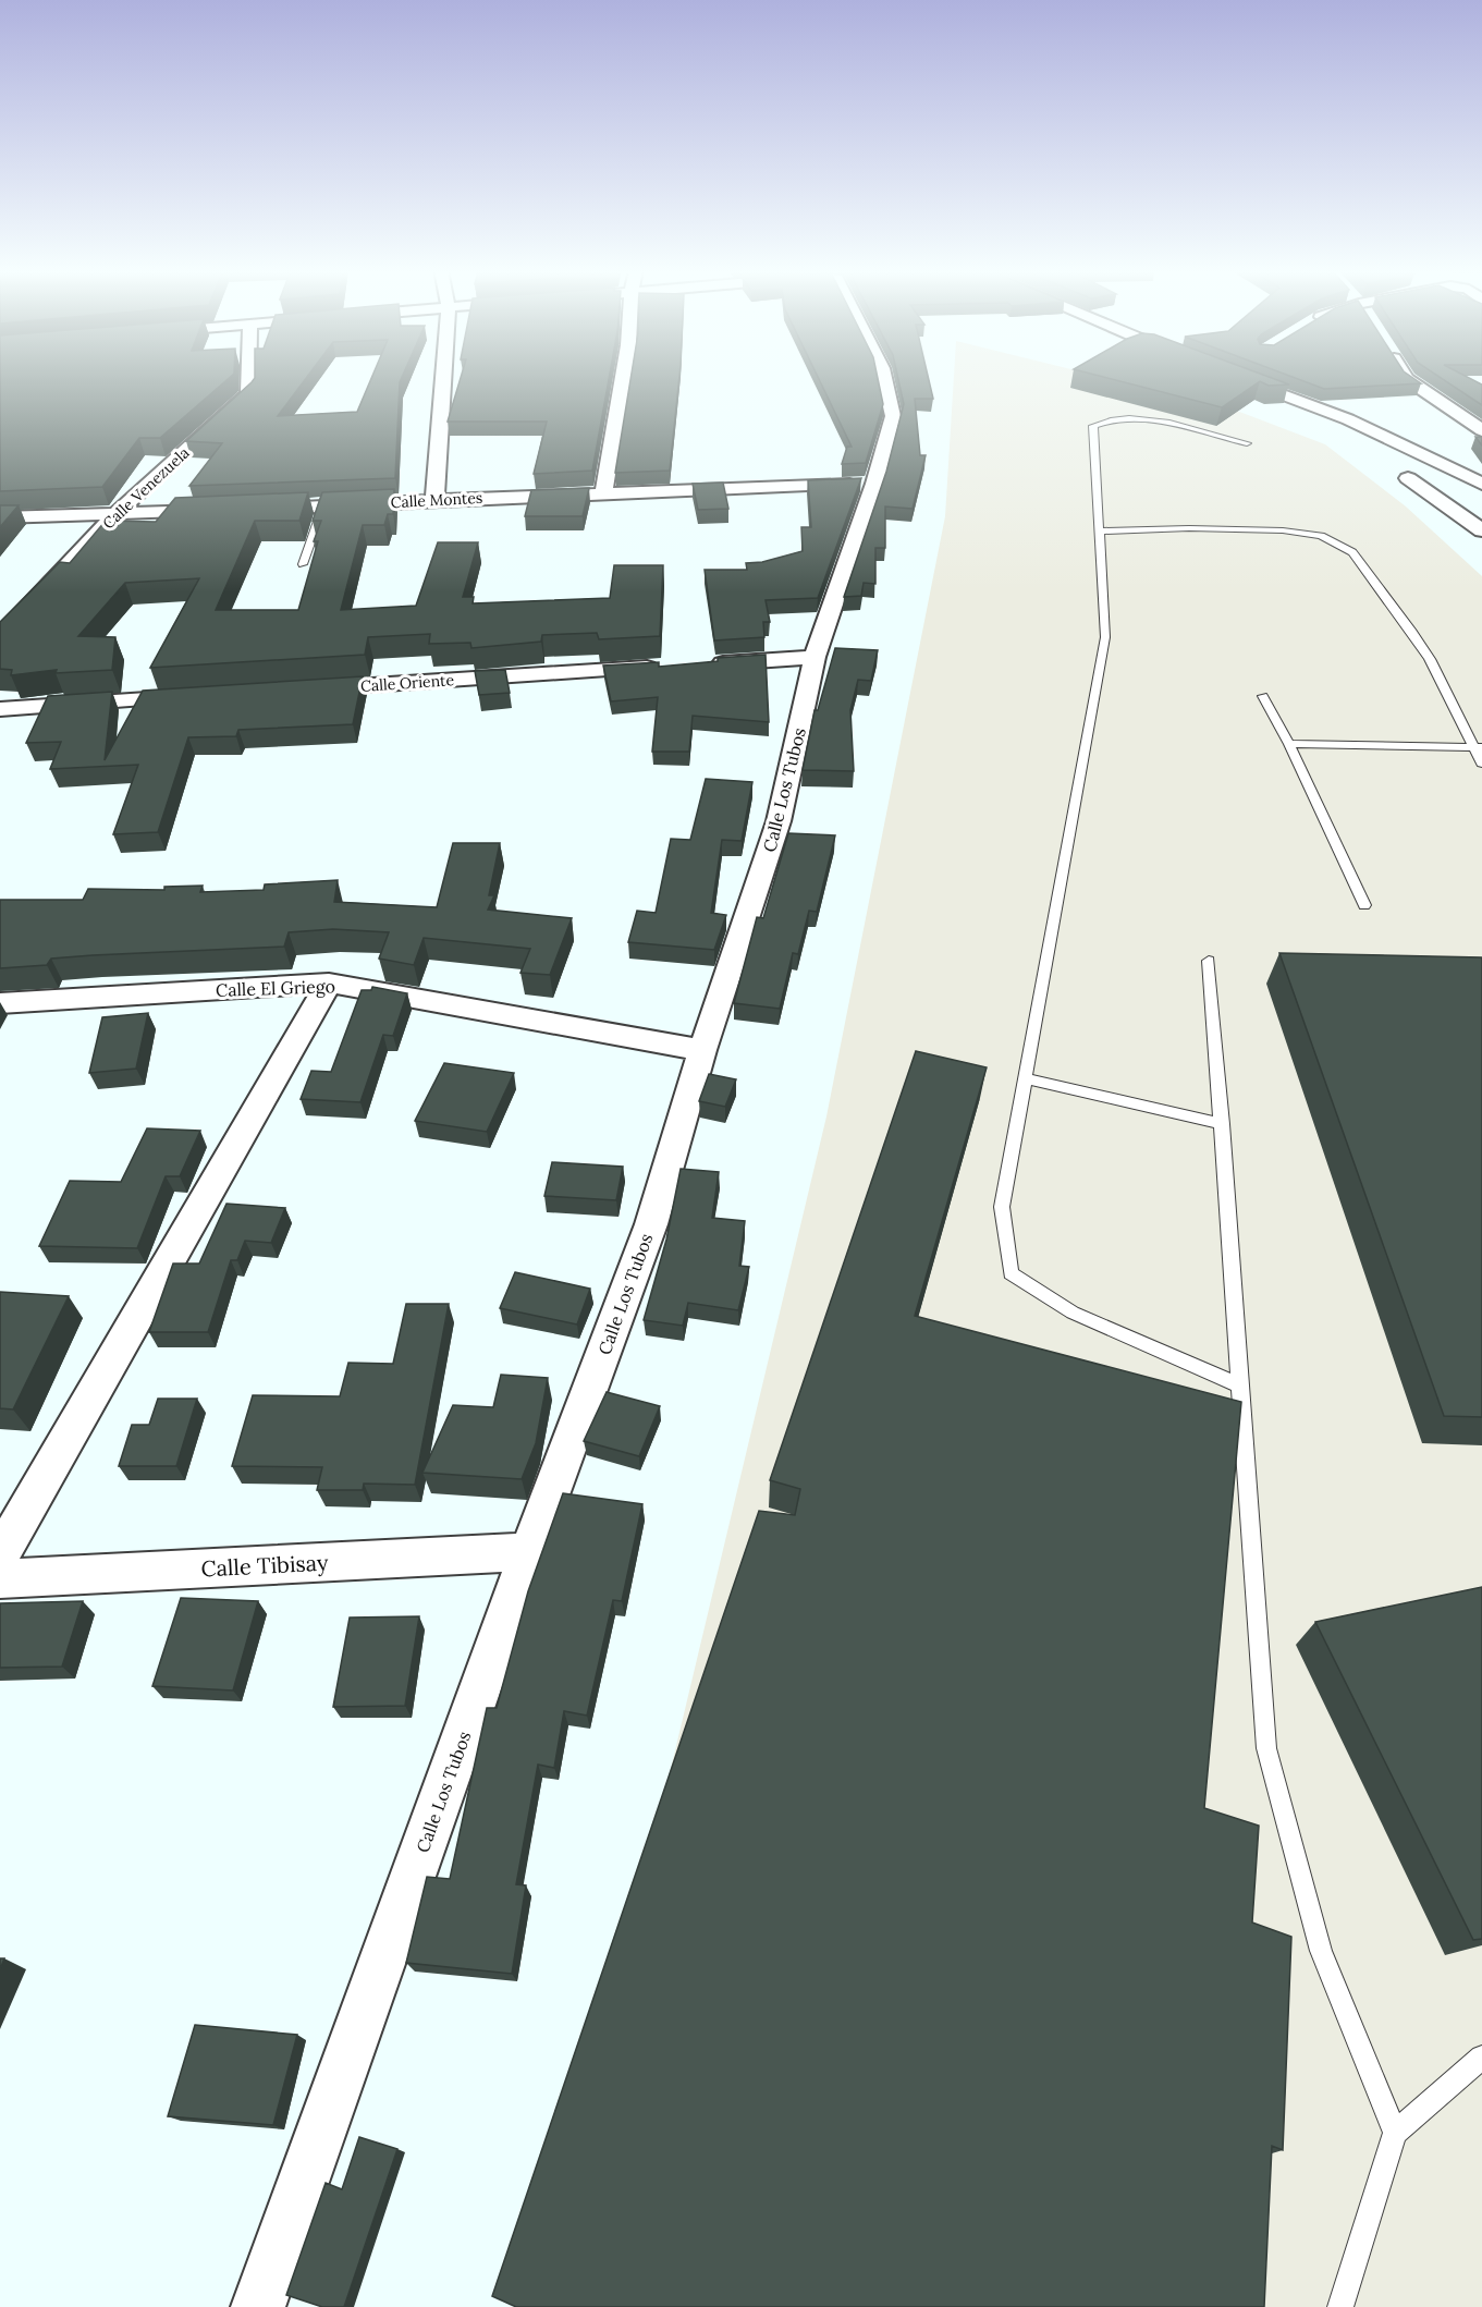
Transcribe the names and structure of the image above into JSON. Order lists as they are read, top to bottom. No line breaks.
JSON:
{"streets":{"street":["Calle Venezuela","Calle Montes","Calle Oriente","Calle Los Tubos","Calle El Griego","Calle Tibisay"]},"crossings":[["Calle Montes","Calle Los Tubos"],["Calle Los Tubos","Calle El Griego"],["Calle Los Tubos","Calle Tibisay"]]}
